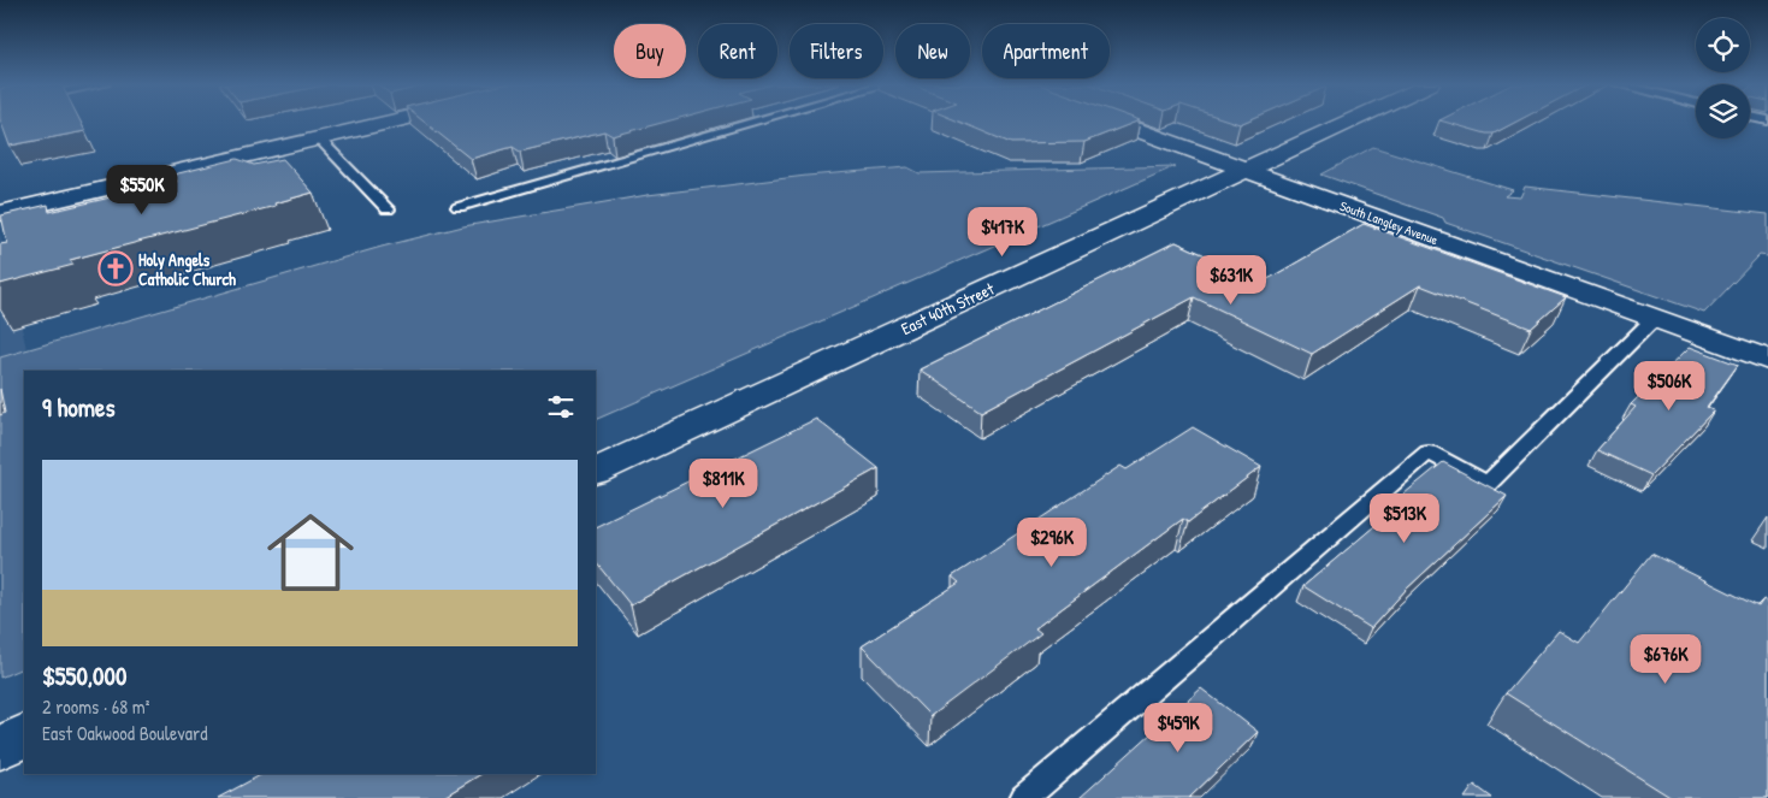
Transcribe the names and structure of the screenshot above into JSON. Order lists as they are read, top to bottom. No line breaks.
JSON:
{"streets":{"street":["South Langley Avenue","East 40th Street"]},"crossings":[["South Langley Avenue","East 40th Street"]],"places":{"church":["Holy Angels Catholic Church"]},"page":{"chip":["Buy","Rent","Filters","New","Apartment"],"price":["$550K","$417K","$631K","$506K","$811K","$513K","$296K","$676K","$459K"],"heading":"9 homes","list":[{"name":"$550,000","note":"2 rooms · 68 m² · East Oakwood Boulevard"}]}}
